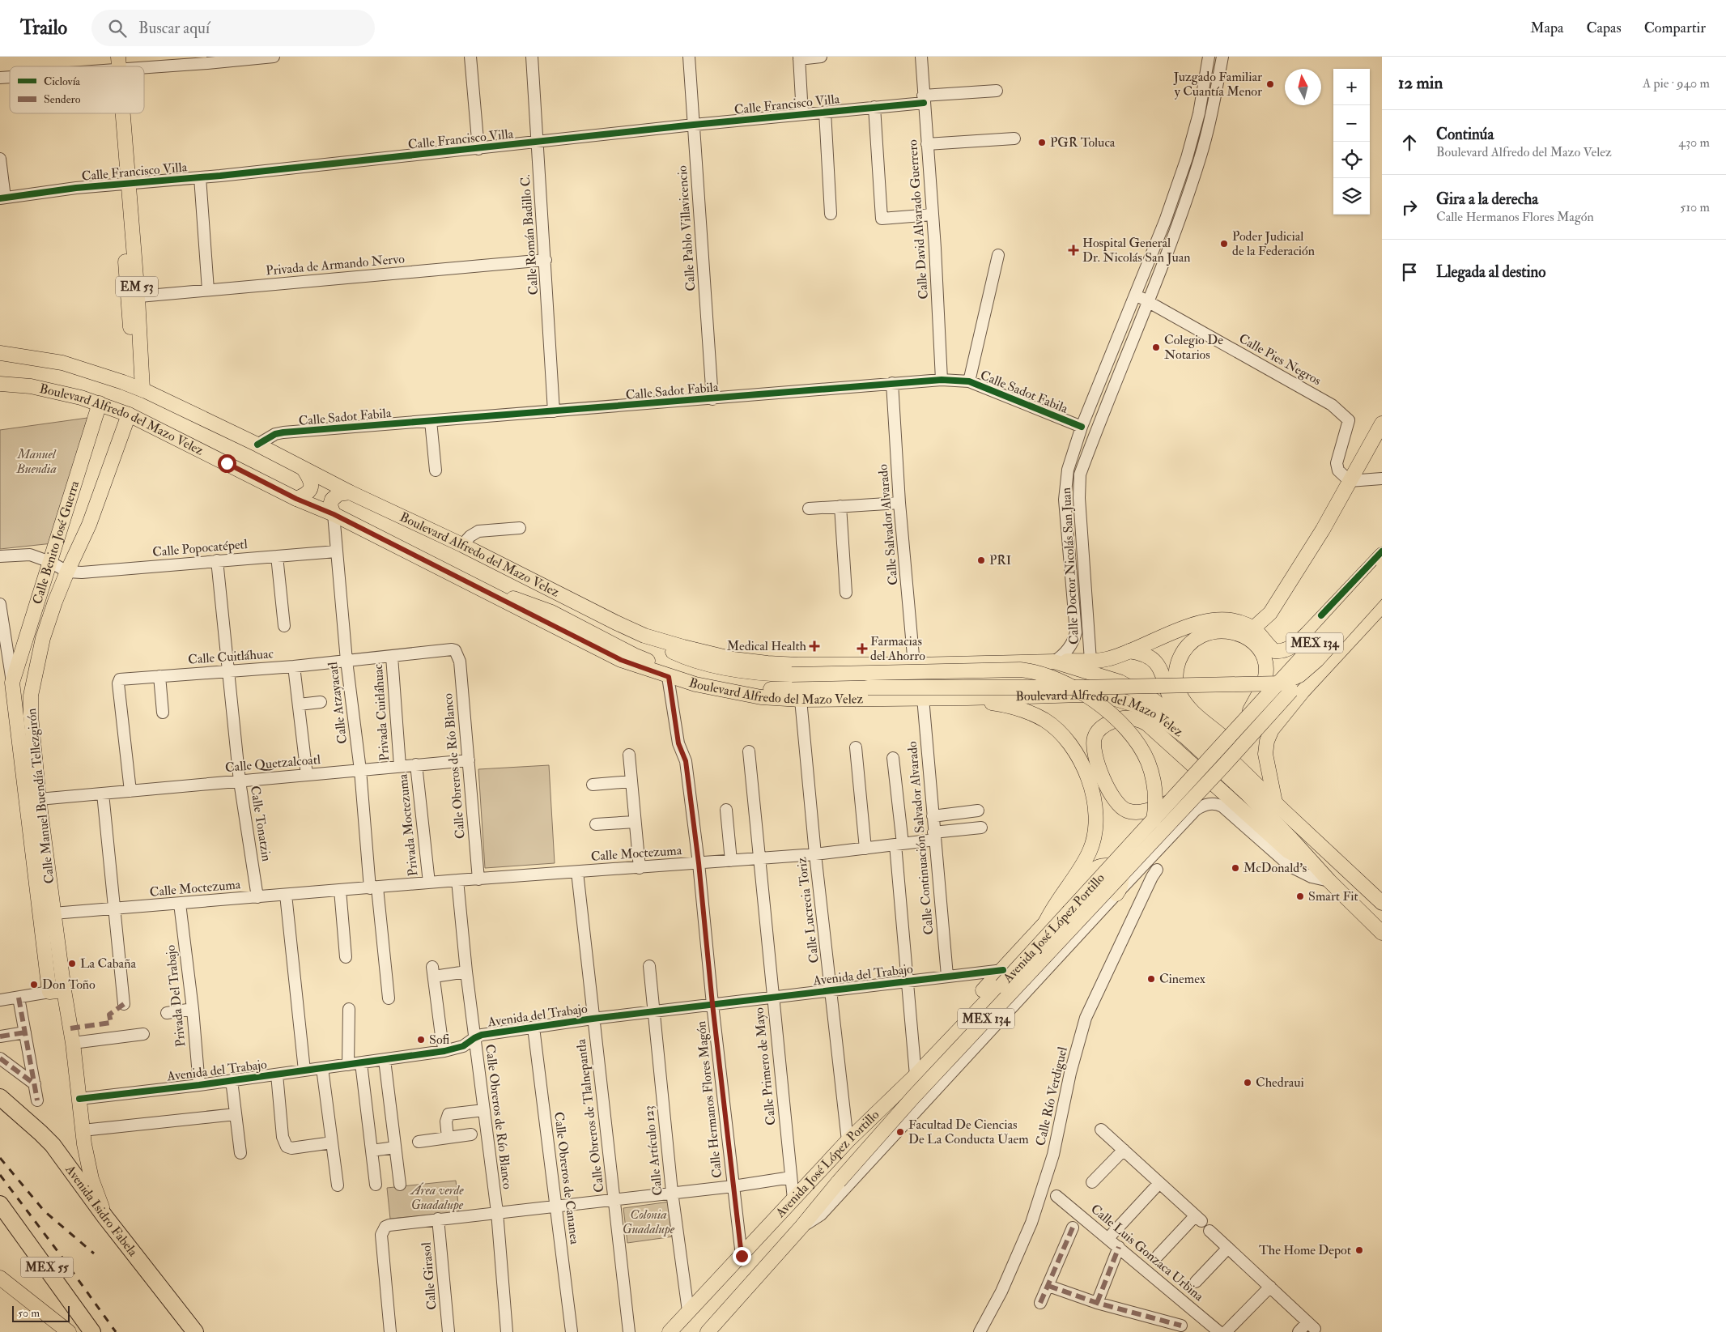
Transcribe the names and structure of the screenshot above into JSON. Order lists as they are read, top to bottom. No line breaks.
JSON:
{"streets":{"highway":["Avenida Isidro Fabela","MEX 55"],"main road":["EM 53","Boulevard Alfredo del Mazo Velez","Calle Benito José Guerra","MEX 134","Calle Manuel Buendía Tellezgirón","Avenida José López Portillo"],"street":["Calle Francisco Villa","Calle David Alvarado Guerrero","Calle Pablo Villavicencio","Calle Román Badillo C.","Privada de Armando Nervo","Calle Pies Negros","Calle Sadot Fabila","Calle Salvador Alvarado","Calle Popocatépetl","Calle Doctor Nicolás San Juan","Calle Cuitláhuac","Calle Atzayacatl","Privada Cuitláhuac","Calle Quetzalcoatl","Calle Obreros de Río Blanco","Calle Tonatzin","Privada Moctezuma","Calle Continuación Salvador Alvarado","Calle Moctezuma","Calle Lucrecia Toriz","Avenida del Trabajo","Privada Del Trabajo","Calle Primero de Mayo","Calle Río Verdiguel","Calle Hermanos Flores Magón","Calle Obreros de Tlalnepantla","Calle Artículo 123","Calle Obreros de Cananea","Calle Luis Gonzaca Urbina","Calle Girasol"]},"crossings":[["Calle Francisco Villa","Calle David Alvarado Guerrero"],["Calle Francisco Villa","Calle Pablo Villavicencio"],["Calle Francisco Villa","Calle Román Badillo C."],["Calle Francisco Villa","EM 53"],["Calle David Alvarado Guerrero","Calle Sadot Fabila"],["Calle Pablo Villavicencio","Calle Sadot Fabila"],["Calle Román Badillo C.","Privada de Armando Nervo"],["Calle Román Badillo C.","Calle Sadot Fabila"],["Privada de Armando Nervo","EM 53"],["EM 53","Boulevard Alfredo del Mazo Velez"],["Calle Pies Negros","Calle Doctor Nicolás San Juan"],["Calle Sadot Fabila","Boulevard Alfredo del Mazo Velez"],["Calle Sadot Fabila","Calle Salvador Alvarado"],["Calle Sadot Fabila","Calle Doctor Nicolás San Juan"],["Boulevard Alfredo del Mazo Velez","Calle Salvador Alvarado"],["Boulevard Alfredo del Mazo Velez","Calle Benito José Guerra"],["Boulevard Alfredo del Mazo Velez","Calle Doctor Nicolás San Juan"],["Boulevard Alfredo del Mazo Velez","Calle Atzayacatl"],["Boulevard Alfredo del Mazo Velez","Calle Manuel Buendía Tellezgirón"],["Boulevard Alfredo del Mazo Velez","Calle Continuación Salvador Alvarado"],["Boulevard Alfredo del Mazo Velez","Calle Lucrecia Toriz"],["Boulevard Alfredo del Mazo Velez","Calle Hermanos Flores Magón"],["Calle Popocatépetl","Calle Atzayacatl"],["Calle Popocatépetl","Calle Manuel Buendía Tellezgirón"],["Calle Popocatépetl","Calle Tonatzin"],["Calle Cuitláhuac","Calle Atzayacatl"],["Calle Cuitláhuac","Privada Cuitláhuac"],["Calle Cuitláhuac","Calle Quetzalcoatl"],["Calle Cuitláhuac","Calle Obreros de Río Blanco"],["Calle Cuitláhuac","Calle Tonatzin"],["Calle Atzayacatl","Calle Quetzalcoatl"],["Calle Atzayacatl","Calle Moctezuma"],["Privada Cuitláhuac","Calle Quetzalcoatl"],["Calle Quetzalcoatl","Calle Obreros de Río Blanco"],["Calle Quetzalcoatl","Calle Manuel Buendía Tellezgirón"],["Calle Quetzalcoatl","Calle Tonatzin"],["Calle Quetzalcoatl","Privada Moctezuma"],["Calle Obreros de Río Blanco","Calle Moctezuma"],["Calle Obreros de Río Blanco","Avenida del Trabajo"],["Calle Manuel Buendía Tellezgirón","Calle Moctezuma"],["Calle Manuel Buendía Tellezgirón","Avenida del Trabajo"],["Calle Manuel Buendía Tellezgirón","Avenida Isidro Fabela"],["Calle Tonatzin","Calle Moctezuma"],["Privada Moctezuma","Calle Moctezuma"],["Calle Continuación Salvador Alvarado","Calle Moctezuma"],["Calle Continuación Salvador Alvarado","Avenida José López Portillo"],["Calle Continuación Salvador Alvarado","Avenida del Trabajo"],["Calle Moctezuma","Calle Lucrecia Toriz"],["Calle Moctezuma","Privada Del Trabajo"],["Calle Moctezuma","Calle Primero de Mayo"],["Calle Moctezuma","Calle Hermanos Flores Magón"],["Calle Moctezuma","Calle Obreros de Tlalnepantla"],["Calle Lucrecia Toriz","Avenida José López Portillo"],["Calle Lucrecia Toriz","Avenida del Trabajo"],["Avenida José López Portillo","Calle Primero de Mayo"],["Avenida José López Portillo","Calle Hermanos Flores Magón"],["Avenida José López Portillo","Calle Artículo 123"],["Avenida del Trabajo","Privada Del Trabajo"],["Avenida del Trabajo","Calle Primero de Mayo"],["Avenida del Trabajo","Calle Hermanos Flores Magón"],["Avenida del Trabajo","Calle Obreros de Tlalnepantla"],["Avenida del Trabajo","Calle Artículo 123"],["Avenida del Trabajo","Calle Obreros de Cananea"]],"parks":["Manuel Buendia","Área verde Guadalupe","Colonia Guadalupe"],"places":{"other":["Juzgado Familiar y Cuantía Menor","PGR Toluca","Poder Judicial de la Federación","Colegio De Notarios","PRI","McDonald's","Smart Fit","La Cabaña","Cinemex","Don Toño","Sofi","Chedraui","Facultad De Ciencias De La Conducta Uaem","The Home Depot"],"health":["Hospital General Dr. Nicolás San Juan","Medical Health","Farmacias del Ahorro"]},"legend":["Ciclovía","Sendero"],"scale_bar":"50 m","north":"top","page":{"header":"Trailo","search":"Buscar aquí","nav":["Mapa","Capas","Compartir"],"heading":["12 min","A pie · 940 m"],"map_buttons":["+","−"],"list":[["Continúa","Boulevard Alfredo del Mazo Velez","430 m"],["Gira a la derecha","Calle Hermanos Flores Magón","510 m"],"Llegada al destino"],"scale":"50 m"}}
